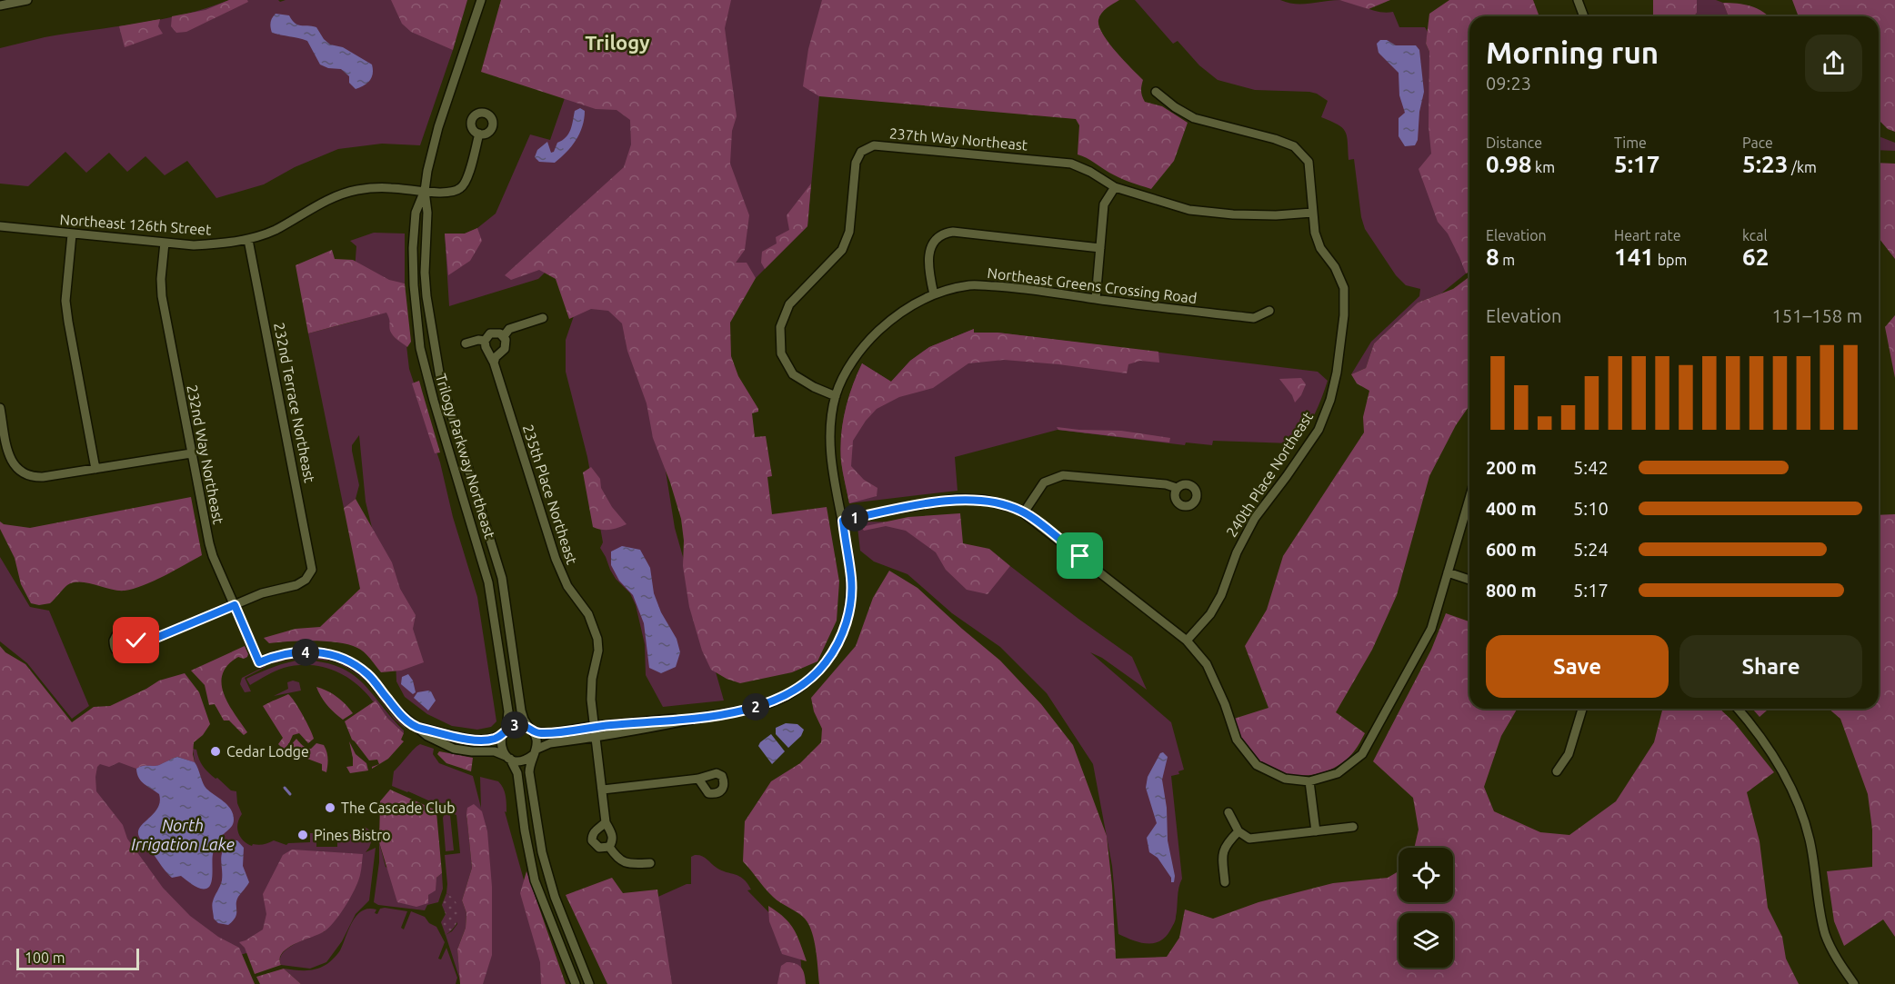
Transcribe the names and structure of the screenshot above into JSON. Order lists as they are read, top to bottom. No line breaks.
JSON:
{"streets":{"street":["237th Way Northeast","Northeast 126th Street","Northeast Greens Crossing Road","232nd Terrace Northeast","232nd Way Northeast","Trilogy Parkway Northeast","240th Place Northeast","235th Place Northeast"]},"crossings":[["237th Way Northeast","Northeast Greens Crossing Road"],["237th Way Northeast","240th Place Northeast"],["Northeast 126th Street","232nd Terrace Northeast"],["Northeast 126th Street","232nd Way Northeast"],["Northeast 126th Street","Trilogy Parkway Northeast"],["Northeast Greens Crossing Road","Trilogy Parkway Northeast"],["Northeast Greens Crossing Road","235th Place Northeast"],["232nd Terrace Northeast","232nd Way Northeast"]],"districts":["Trilogy"],"water":["North Irrigation Lake"],"places":["Cedar Lodge","The Cascade Club","Pines Bistro"],"scale_bar":"100 m","page":{"heading":["Morning run","09:23"],"stats":[["Distance","0.98 km"],["Time","5:17"],["Pace","5:23 /km"],["Elevation","8 m"],["Heart rate","141 bpm"],["kcal","62"]],"chart":["Elevation","151–158 m"],"list":[{"name":"200 m","note":"5:42"},{"name":"400 m","note":"5:10"},{"name":"600 m","note":"5:24"},{"name":"800 m","note":"5:17"}],"pins":["1","4","2","3"],"buttons":["Save","Share"],"scale":"100 m"}}
